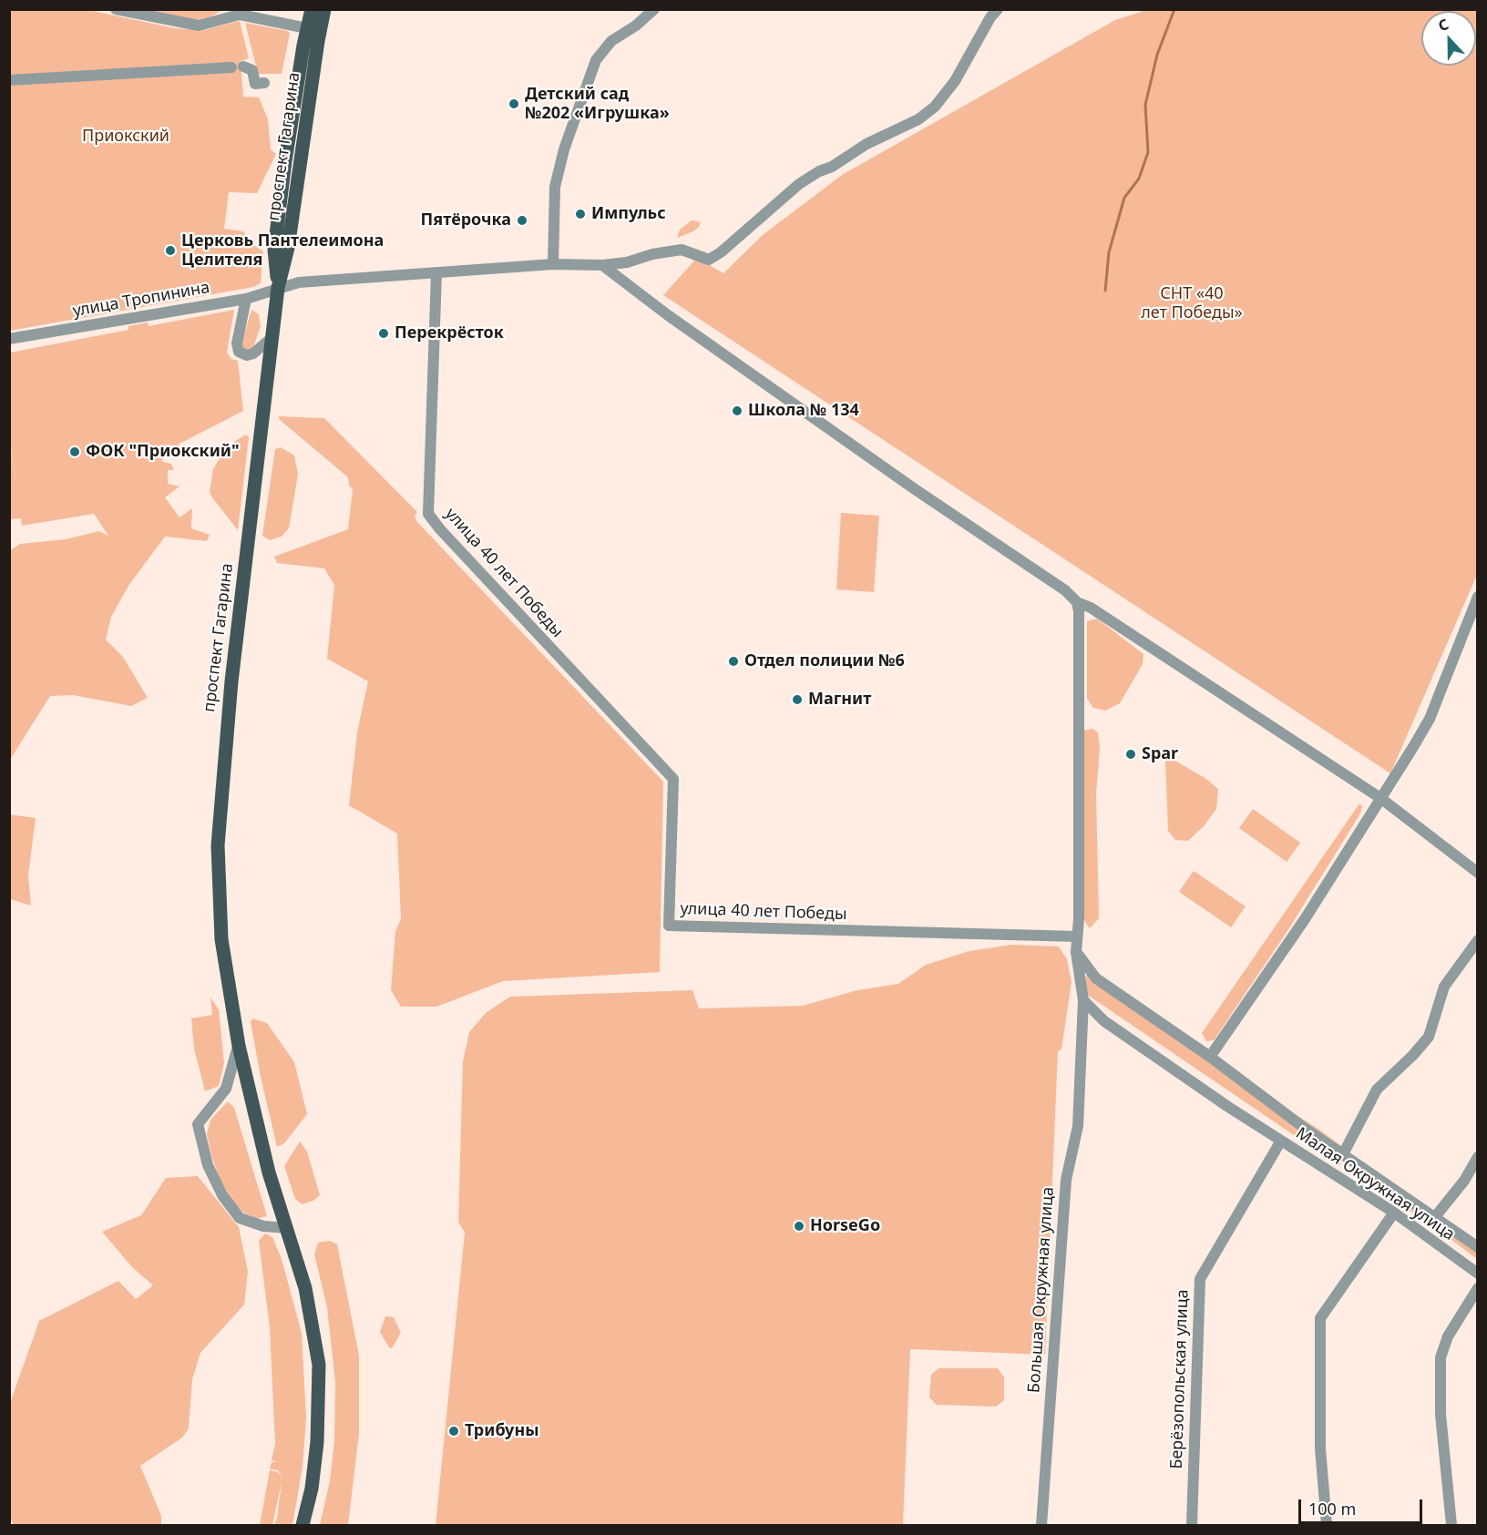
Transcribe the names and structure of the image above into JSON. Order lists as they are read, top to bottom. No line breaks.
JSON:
{"streets":{"main road":["проспект Гагарина"],"street":["улица Тропинина","улица 40 лет Победы","Малая Окружная улица","Большая Окружная улица","Берёзопольская улица"]},"crossings":[["проспект Гагарина","улица Тропинина"],["улица Тропинина","улица 40 лет Победы"],["улица 40 лет Победы","Большая Окружная улица"],["Малая Окружная улица","Берёзопольская улица"]],"parks":["Приокский","СНТ «40 лет Победы»"],"places":["Детский сад №202 «Игрушка»","Импульс","Пятёрочка","Церковь Пантелеимона Целителя","Перекрёсток","Школа № 134","ФОК \"Приокский\"","Отдел полиции №6","Магнит","Spar","HorseGo","Трибуны"],"scale_bar":"100 m","north":"top"}
